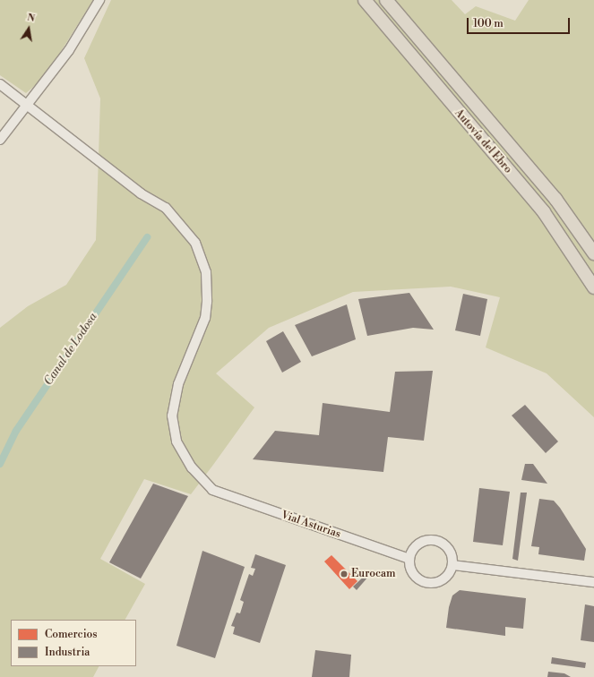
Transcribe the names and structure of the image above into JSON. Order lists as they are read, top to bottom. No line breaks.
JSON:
{"streets":{"highway":["Autovía del Ebro"],"street":["Vial Asturias"]},"water":["Canal de Lodosa"],"places":["Eurocam"],"legend":["Comercios","Industria"],"scale_bar":"100 m","north":"top"}
